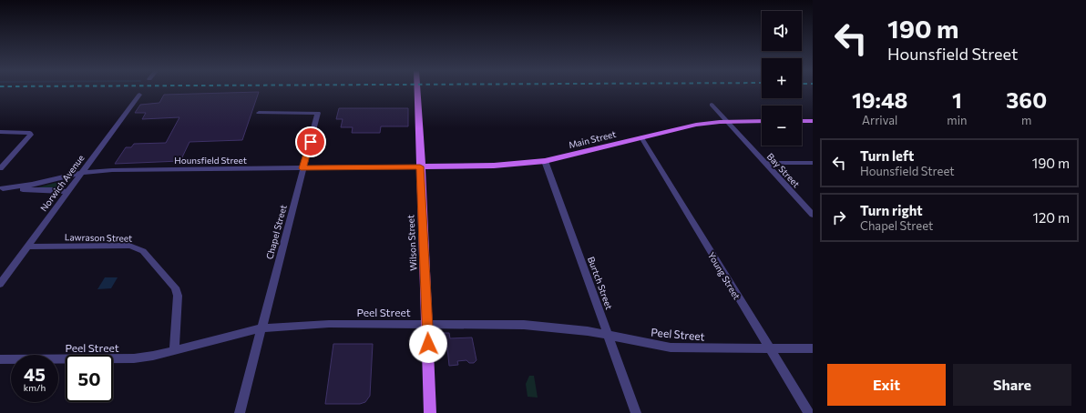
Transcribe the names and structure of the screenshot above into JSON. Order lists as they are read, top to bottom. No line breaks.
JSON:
{"streets":{"main road":["Main Street","Wilson Street"],"street":["Hounsfield Street","Bay Street","Norwich Avenue","Chapel Street","Lawrason Street","Young Street","Burtch Street","Peel Street"]},"crossings":[["Main Street","Hounsfield Street"],["Main Street","Bay Street"],["Main Street","Wilson Street"],["Main Street","Young Street"],["Main Street","Burtch Street"],["Hounsfield Street","Norwich Avenue"],["Hounsfield Street","Chapel Street"],["Hounsfield Street","Wilson Street"],["Norwich Avenue","Lawrason Street"],["Chapel Street","Peel Street"],["Lawrason Street","Peel Street"],["Wilson Street","Peel Street"],["Young Street","Peel Street"],["Burtch Street","Peel Street"]],"page":{"turn":["190 m","Hounsfield Street"],"map_buttons":["+","−"],"eta":["19:48","Arrival","1","min","360","m"],"list":[{"name":"Turn left","note":"Hounsfield Street","value":"190 m"},{"name":"Turn right","note":"Chapel Street","value":"120 m"}],"speed":"45 km/h","limit":"50","buttons":["Exit","Share"]}}
